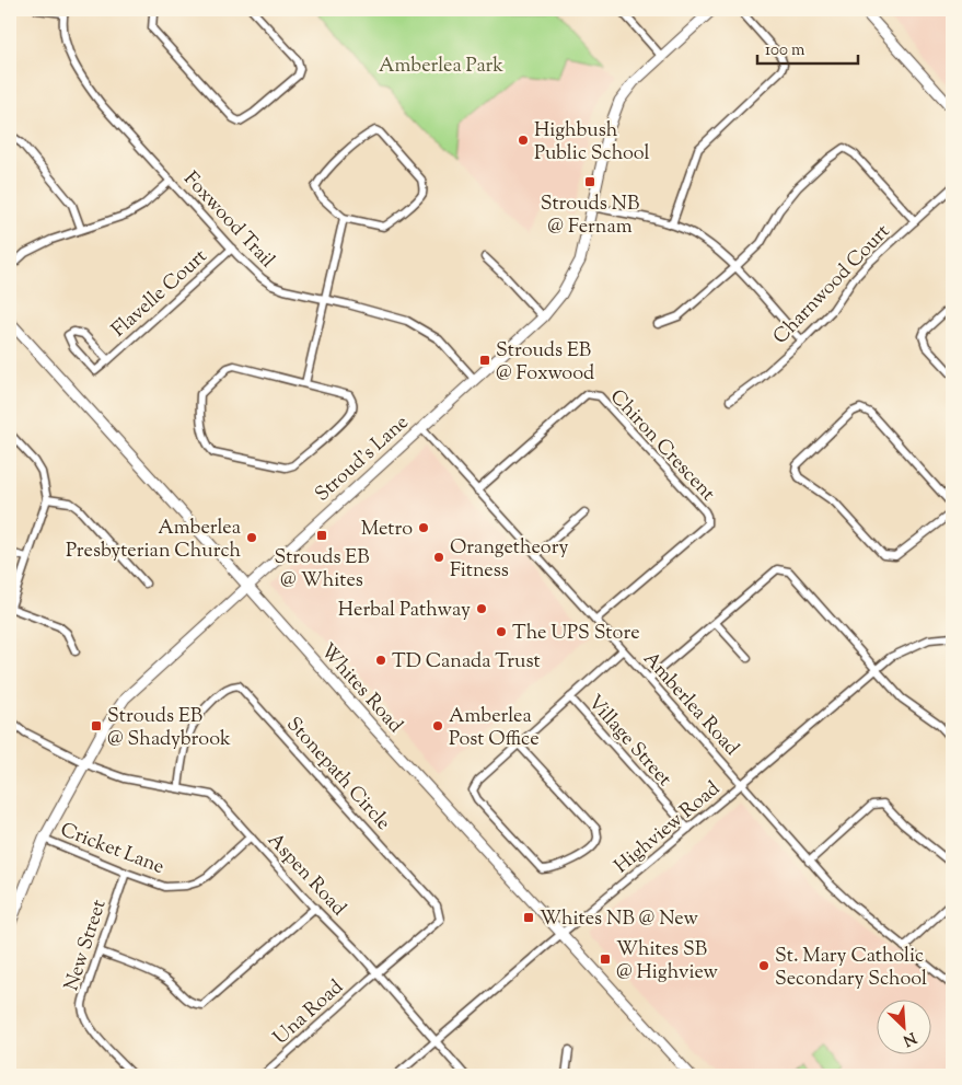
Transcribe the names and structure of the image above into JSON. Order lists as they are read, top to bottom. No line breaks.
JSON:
{"streets":{"street":["Foxwood Trail","Charnwood Court","Flavelle Court","Chiron Crescent","Stroud's Lane","Whites Road","Amberlea Road","Village Street","Stonepath Circle","Highview Road","Cricket Lane","Aspen Road","New Street","Una Road"]},"crossings":[["Foxwood Trail","Flavelle Court"],["Foxwood Trail","Stroud's Lane"],["Chiron Crescent","Amberlea Road"],["Stroud's Lane","Whites Road"],["Stroud's Lane","Amberlea Road"],["Stroud's Lane","Cricket Lane"],["Stroud's Lane","Aspen Road"],["Whites Road","Highview Road"],["Amberlea Road","Highview Road"],["Village Street","Highview Road"],["Stonepath Circle","Aspen Road"],["Stonepath Circle","Una Road"],["Cricket Lane","Aspen Road"],["Cricket Lane","New Street"],["Aspen Road","Una Road"]],"parks":["Amberlea Park"],"places":{"other":["Highbush Public School","Metro","Amberlea Presbyterian Church","Orangetheory Fitness","Herbal Pathway","The UPS Store","TD Canada Trust","Amberlea Post Office","St. Mary Catholic Secondary School"],"transit":["Strouds NB @ Fernam","Strouds EB @ Foxwood","Strouds EB @ Whites","Strouds EB @ Shadybrook","Whites NB @ New","Whites SB @ Highview"]},"scale_bar":"100 m","north":"bottom right"}
